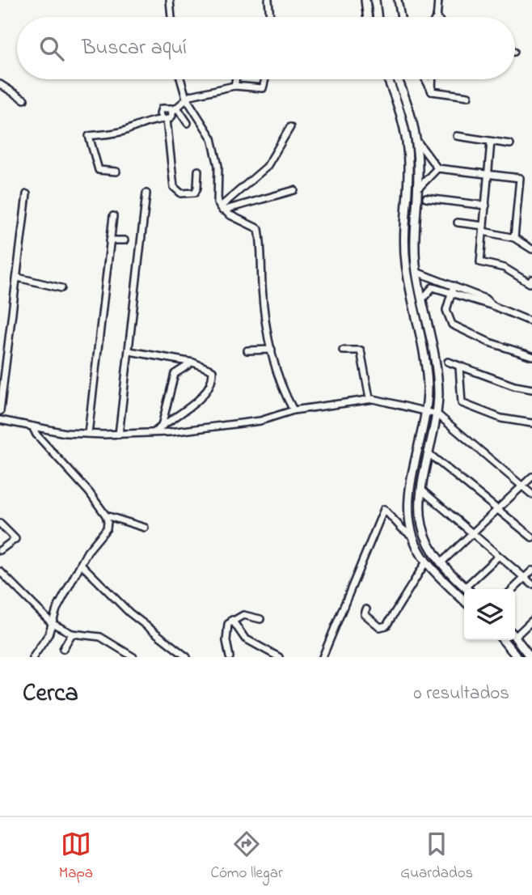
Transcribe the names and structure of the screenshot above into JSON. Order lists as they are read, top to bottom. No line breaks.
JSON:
{"page":{"search":"Buscar aquí","heading":["Cerca","0 resultados"],"nav":["Mapa","Cómo llegar","Guardados"]}}
